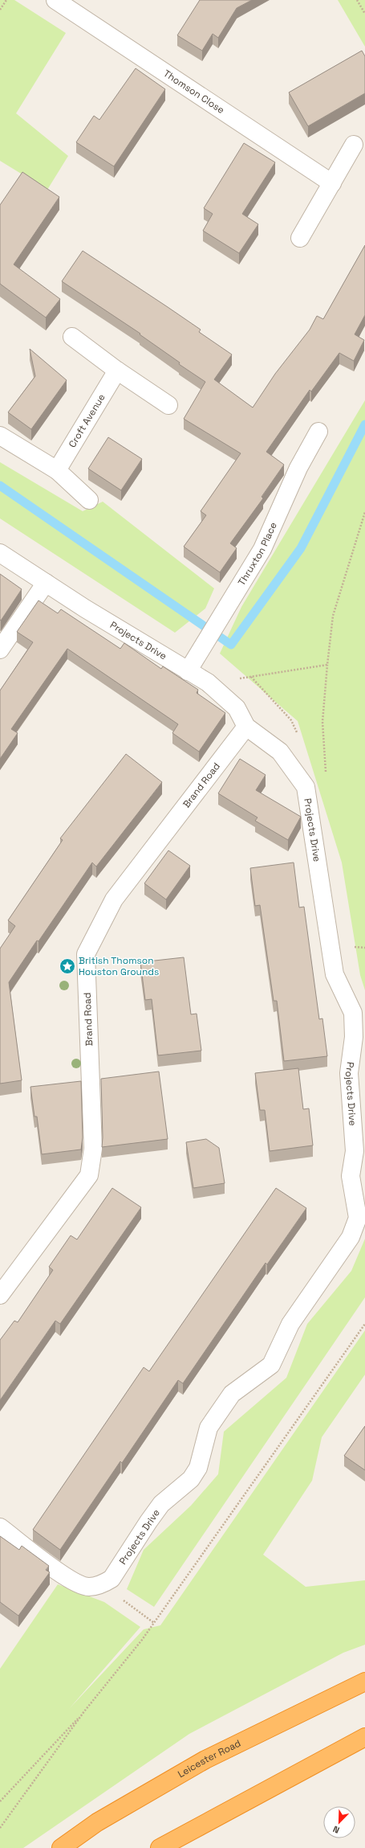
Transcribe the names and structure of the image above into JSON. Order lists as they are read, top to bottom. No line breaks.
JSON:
{"streets":{"highway":["Leicester Road"],"street":["Thomson Close","Croft Avenue","Thruxton Place","Projects Drive","Brand Road"]},"crossings":[["Thruxton Place","Projects Drive"],["Projects Drive","Brand Road"]],"places":{"place":["British Thomson Houston Grounds"]},"north":"bottom left"}
